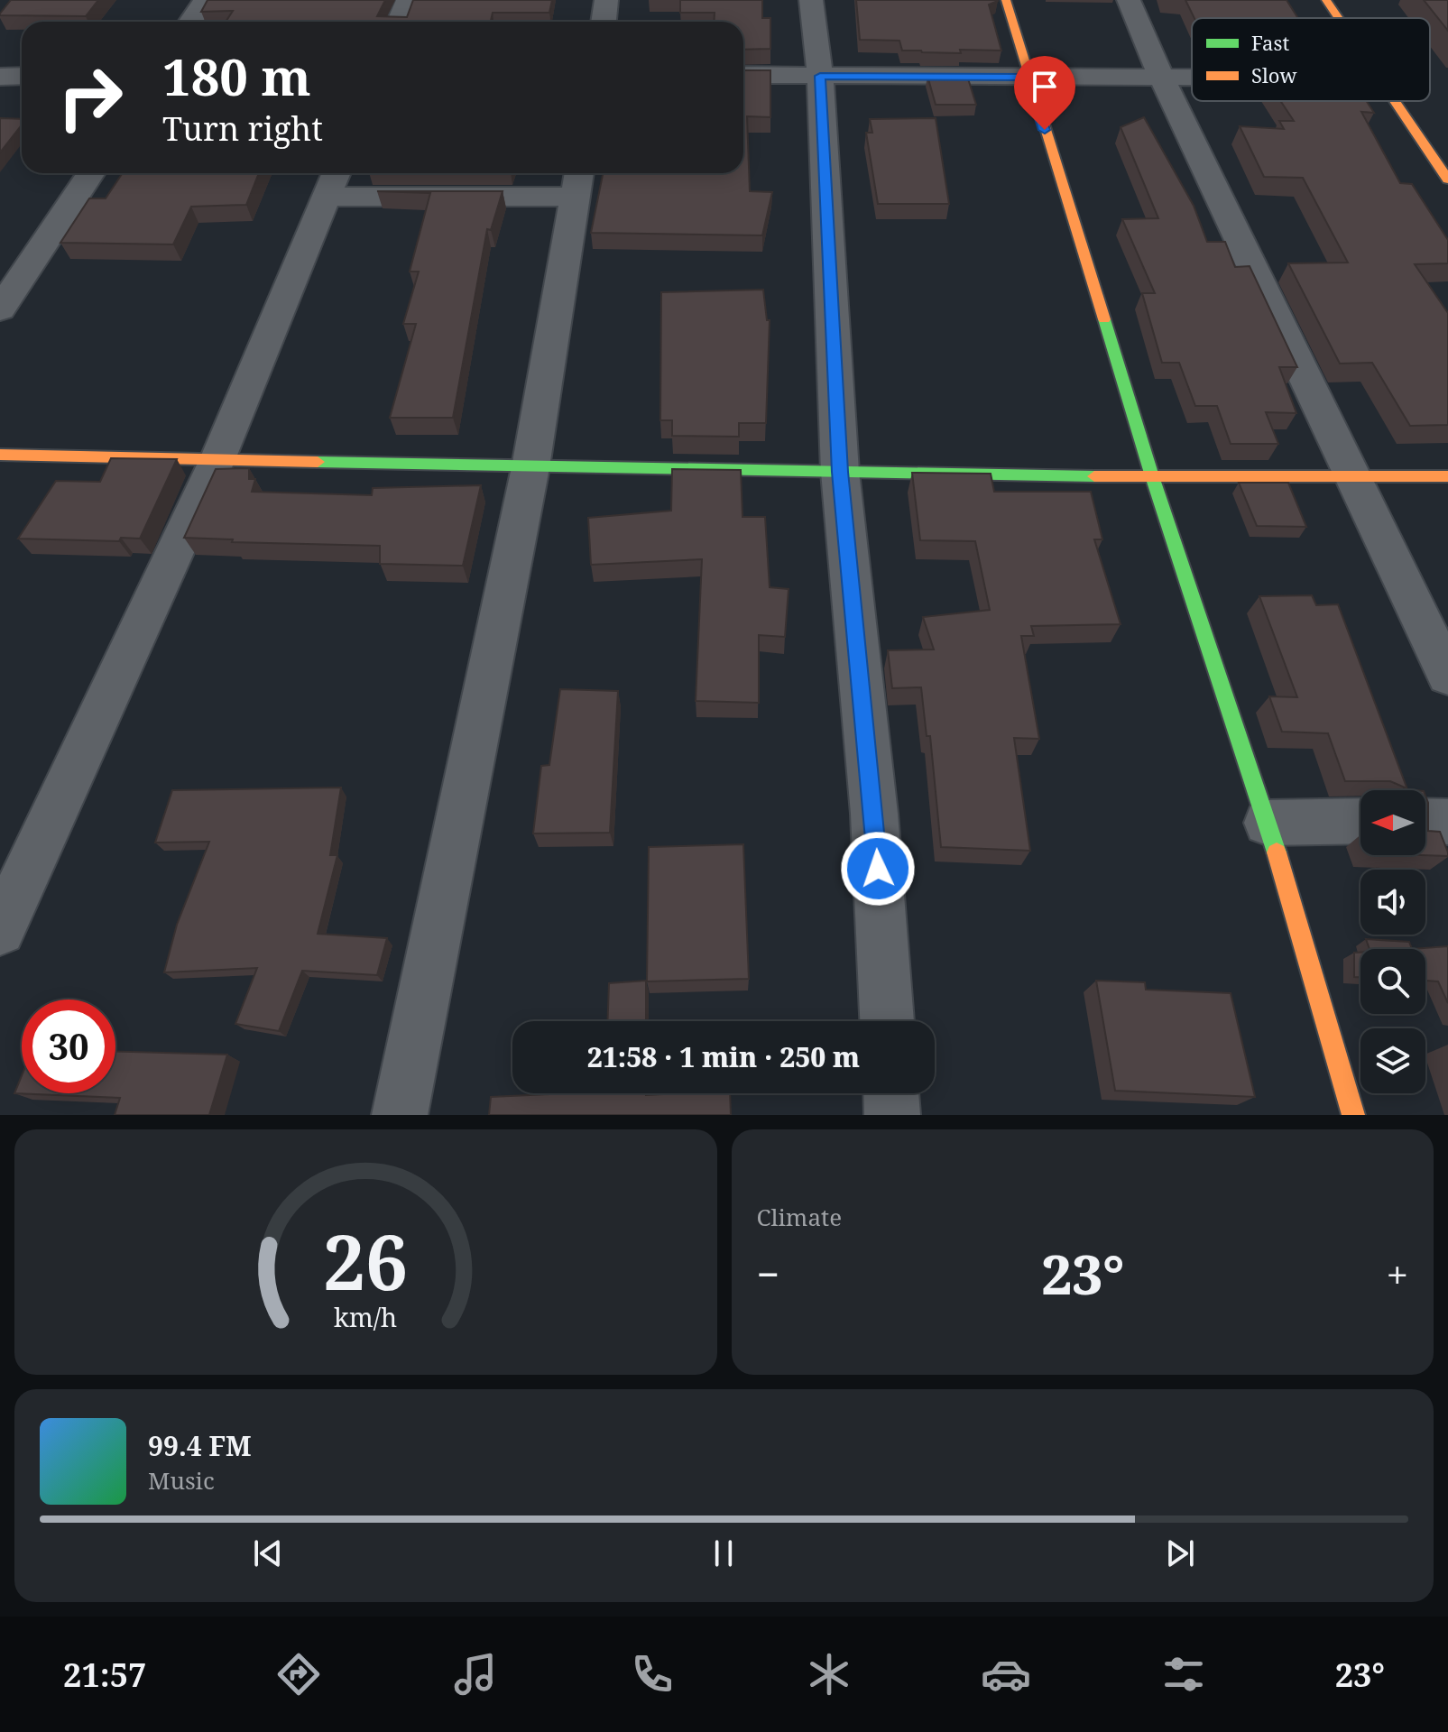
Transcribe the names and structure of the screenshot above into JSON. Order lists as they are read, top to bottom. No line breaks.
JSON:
{"legend":["Fast","Slow"],"north":"left","page":{"turn":["180 m","Turn right"],"limit":"30","trip":"21:58 · 1 min · 250 m","tile":"Climate","heat":["−","23°","+"],"song":["99.4 FM","Music"],"tabs":["21:57","23°"],"gauge":["26","km/h"]}}
